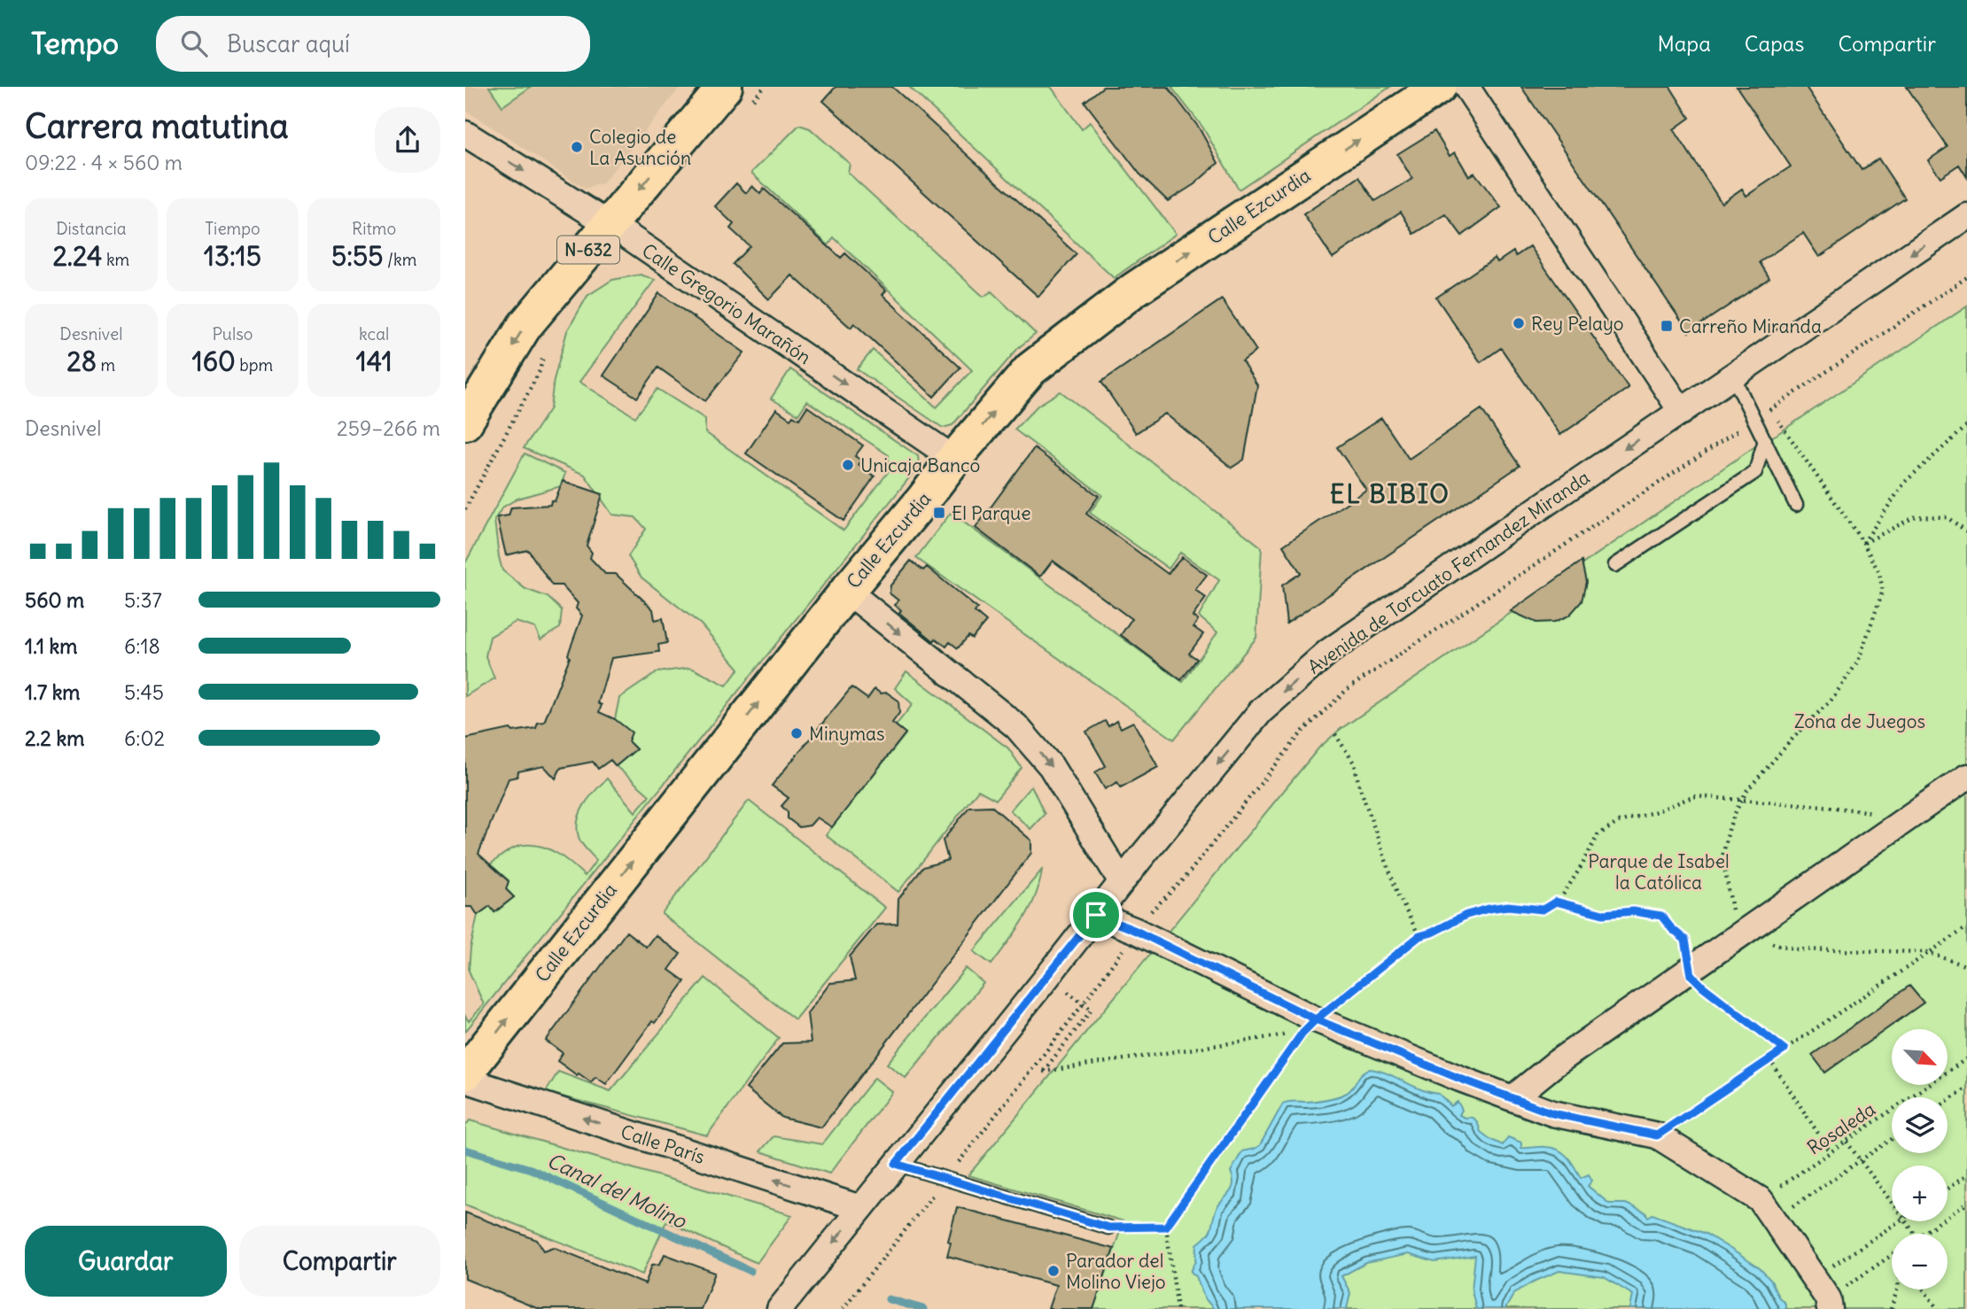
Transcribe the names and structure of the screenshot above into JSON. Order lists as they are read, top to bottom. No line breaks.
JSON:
{"streets":{"main road":["Calle Ezcurdia","N-632"],"street":["Calle Gregorio Marañón","Avenida de Torcuato Fernandez Miranda","Calle París"],"path":["Rosaleda"]},"crossings":[["Calle Ezcurdia","Calle Gregorio Marañón"],["N-632","Calle Gregorio Marañón"],["Avenida de Torcuato Fernandez Miranda","Calle París"]],"one_way":["Calle Ezcurdia","Calle Gregorio Marañón","Avenida de Torcuato Fernandez Miranda","Calle París"],"districts":["EL BIBIO"],"water":["Canal del Molino"],"parks":["Zona de Juegos","Parque de Isabel la Católica"],"places":{"other":["Colegio de La Asunción","Rey Pelayo","Unicaja Banco","Minymas","Parador del Molino Viejo"],"transit":["Carreño Miranda","El Parque"]},"north":"bottom right","page":{"header":"Tempo","search":"Buscar aquí","nav":["Mapa","Capas","Compartir"],"heading":["Carrera matutina","09:22 · 4 × 560 m"],"stats":[["Distancia","2.24 km"],["Tiempo","13:15"],["Ritmo","5:55 /km"],["Desnivel","28 m"],["Pulso","160 bpm"],["kcal","141"]],"chart":["Desnivel","259–266 m"],"list":[{"name":"560 m","note":"5:37"},{"name":"1.1 km","note":"6:18"},{"name":"1.7 km","note":"5:45"},{"name":"2.2 km","note":"6:02"}],"map_buttons":["+","−"],"buttons":["Guardar","Compartir"]}}
